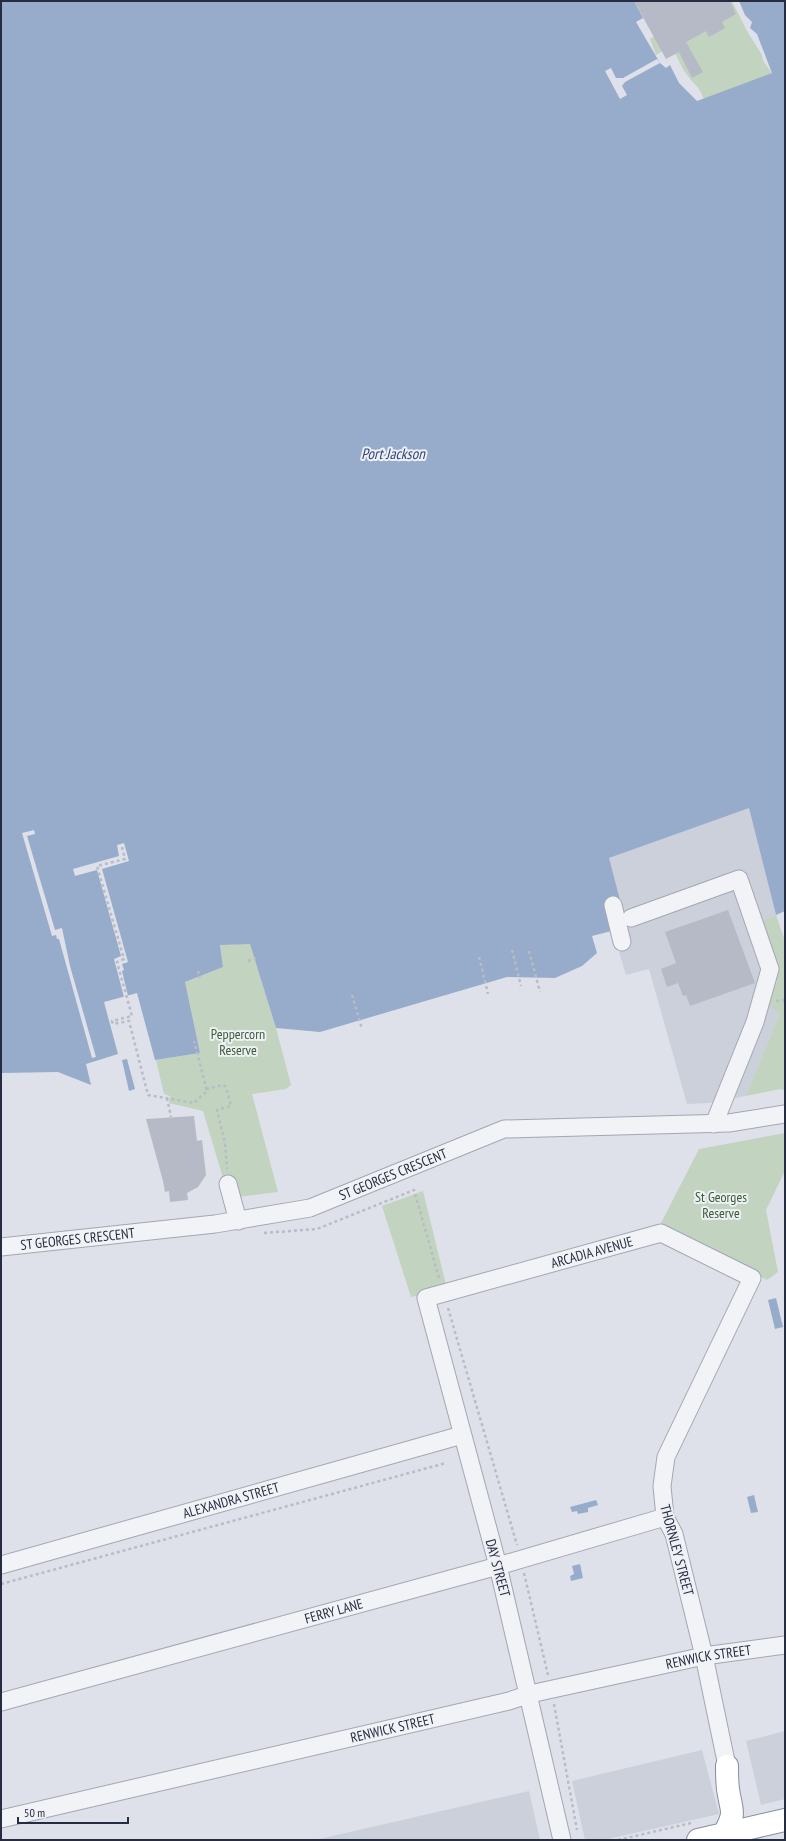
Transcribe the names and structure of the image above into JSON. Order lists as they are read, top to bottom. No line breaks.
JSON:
{"streets":{"street":["ST GEORGES CRESCENT","ARCADIA AVENUE","ALEXANDRA STREET","THORNLEY STREET","DAY STREET","FERRY LANE","RENWICK STREET"]},"crossings":[["ARCADIA AVENUE","THORNLEY STREET"],["ARCADIA AVENUE","DAY STREET"],["ALEXANDRA STREET","DAY STREET"],["THORNLEY STREET","FERRY LANE"],["THORNLEY STREET","RENWICK STREET"],["DAY STREET","FERRY LANE"],["DAY STREET","RENWICK STREET"]],"water":["Port Jackson"],"parks":["Peppercorn Reserve","St Georges Reserve"],"scale_bar":"50 m"}
